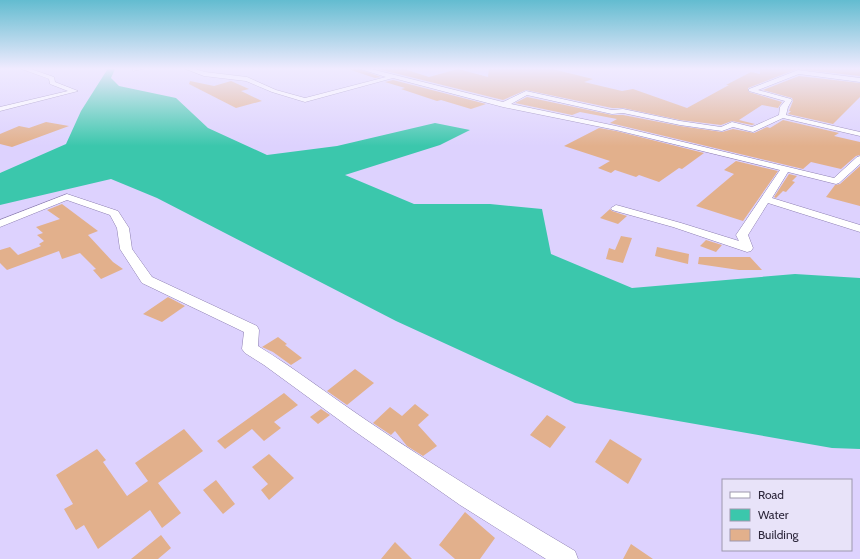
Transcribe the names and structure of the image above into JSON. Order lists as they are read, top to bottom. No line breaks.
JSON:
{"legend":["Road","Water","Building"]}
